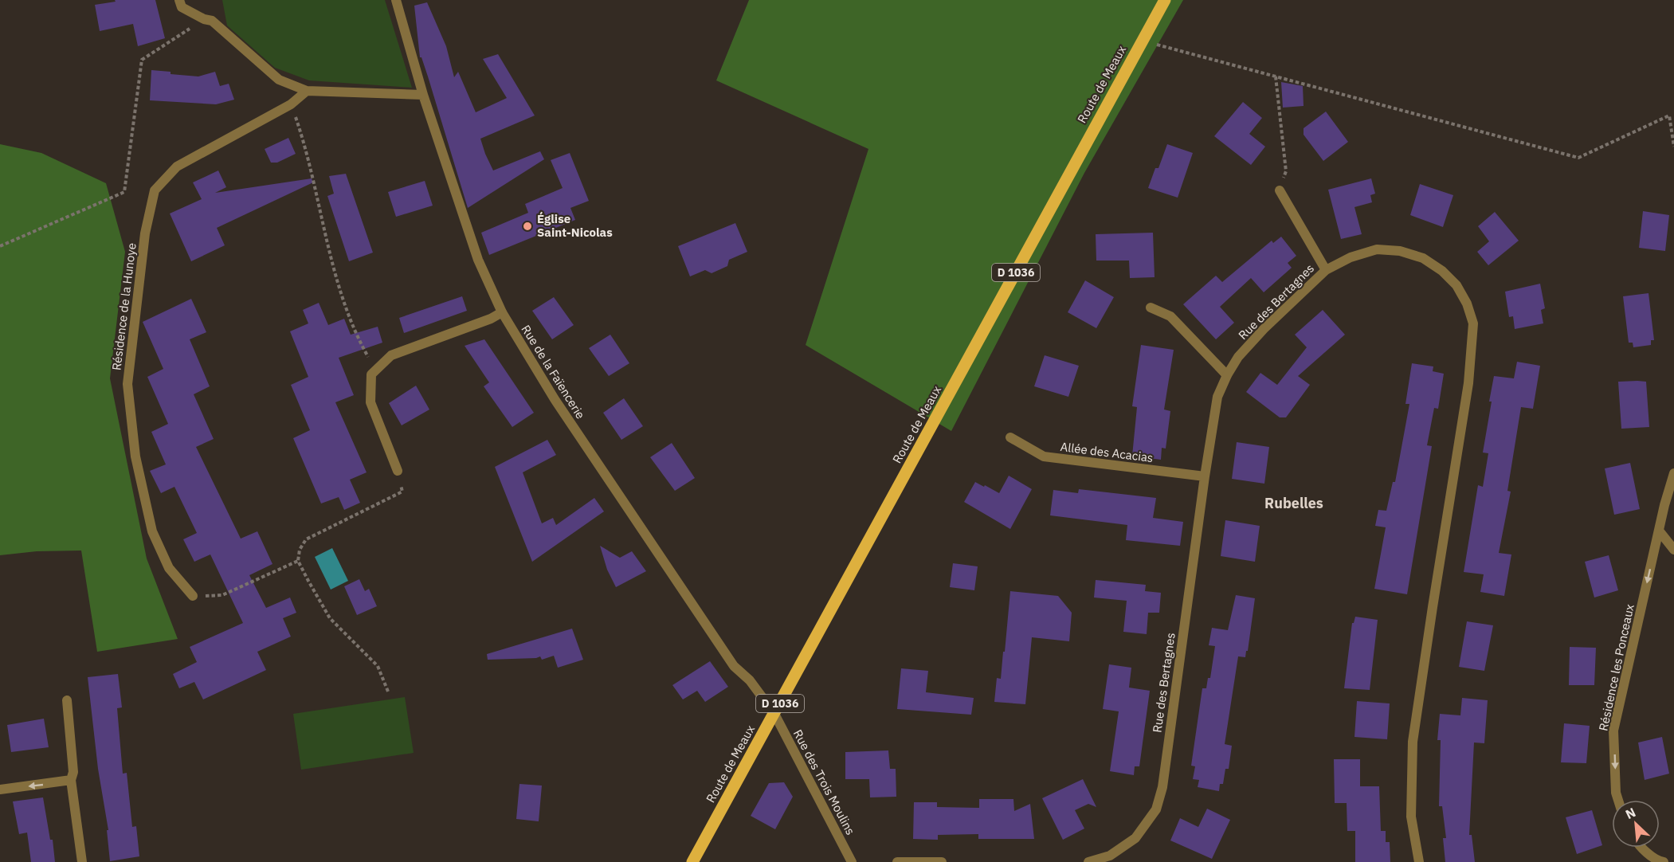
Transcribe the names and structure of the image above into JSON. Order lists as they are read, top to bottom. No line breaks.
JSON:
{"streets":{"main road":["Route de Meaux","D 1036"],"street":["Rue des Bertagnes","Résidence de la Hunoye","Rue de la Faïencerie","Allée des Acacias","Résidence les Ponceaux","Rue des Trois Moulins"]},"crossings":[["Route de Meaux","Rue de la Faïencerie"],["Route de Meaux","Rue des Trois Moulins"],["Rue des Bertagnes","Allée des Acacias"],["Rue de la Faïencerie","Rue des Trois Moulins"]],"one_way":["Résidence les Ponceaux"],"districts":["Rubelles"],"places":["Église Saint-Nicolas"],"north":"top left"}
